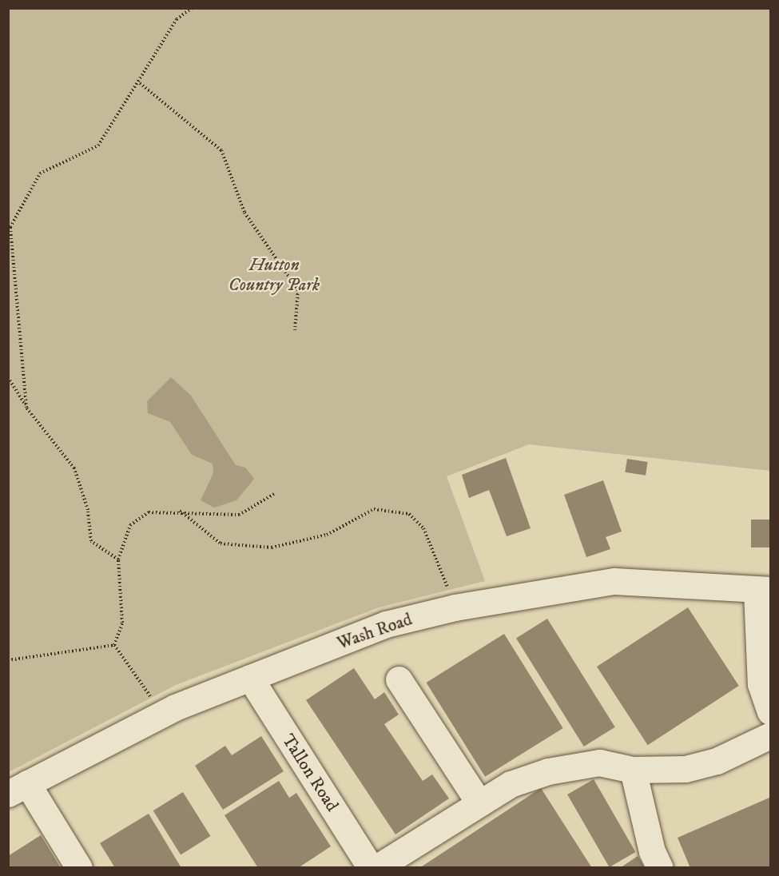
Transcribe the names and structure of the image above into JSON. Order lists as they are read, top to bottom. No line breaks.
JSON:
{"streets":{"street":["Wash Road","Tallon Road"]},"crossings":[["Wash Road","Tallon Road"]],"parks":["Hutton Country Park"]}
